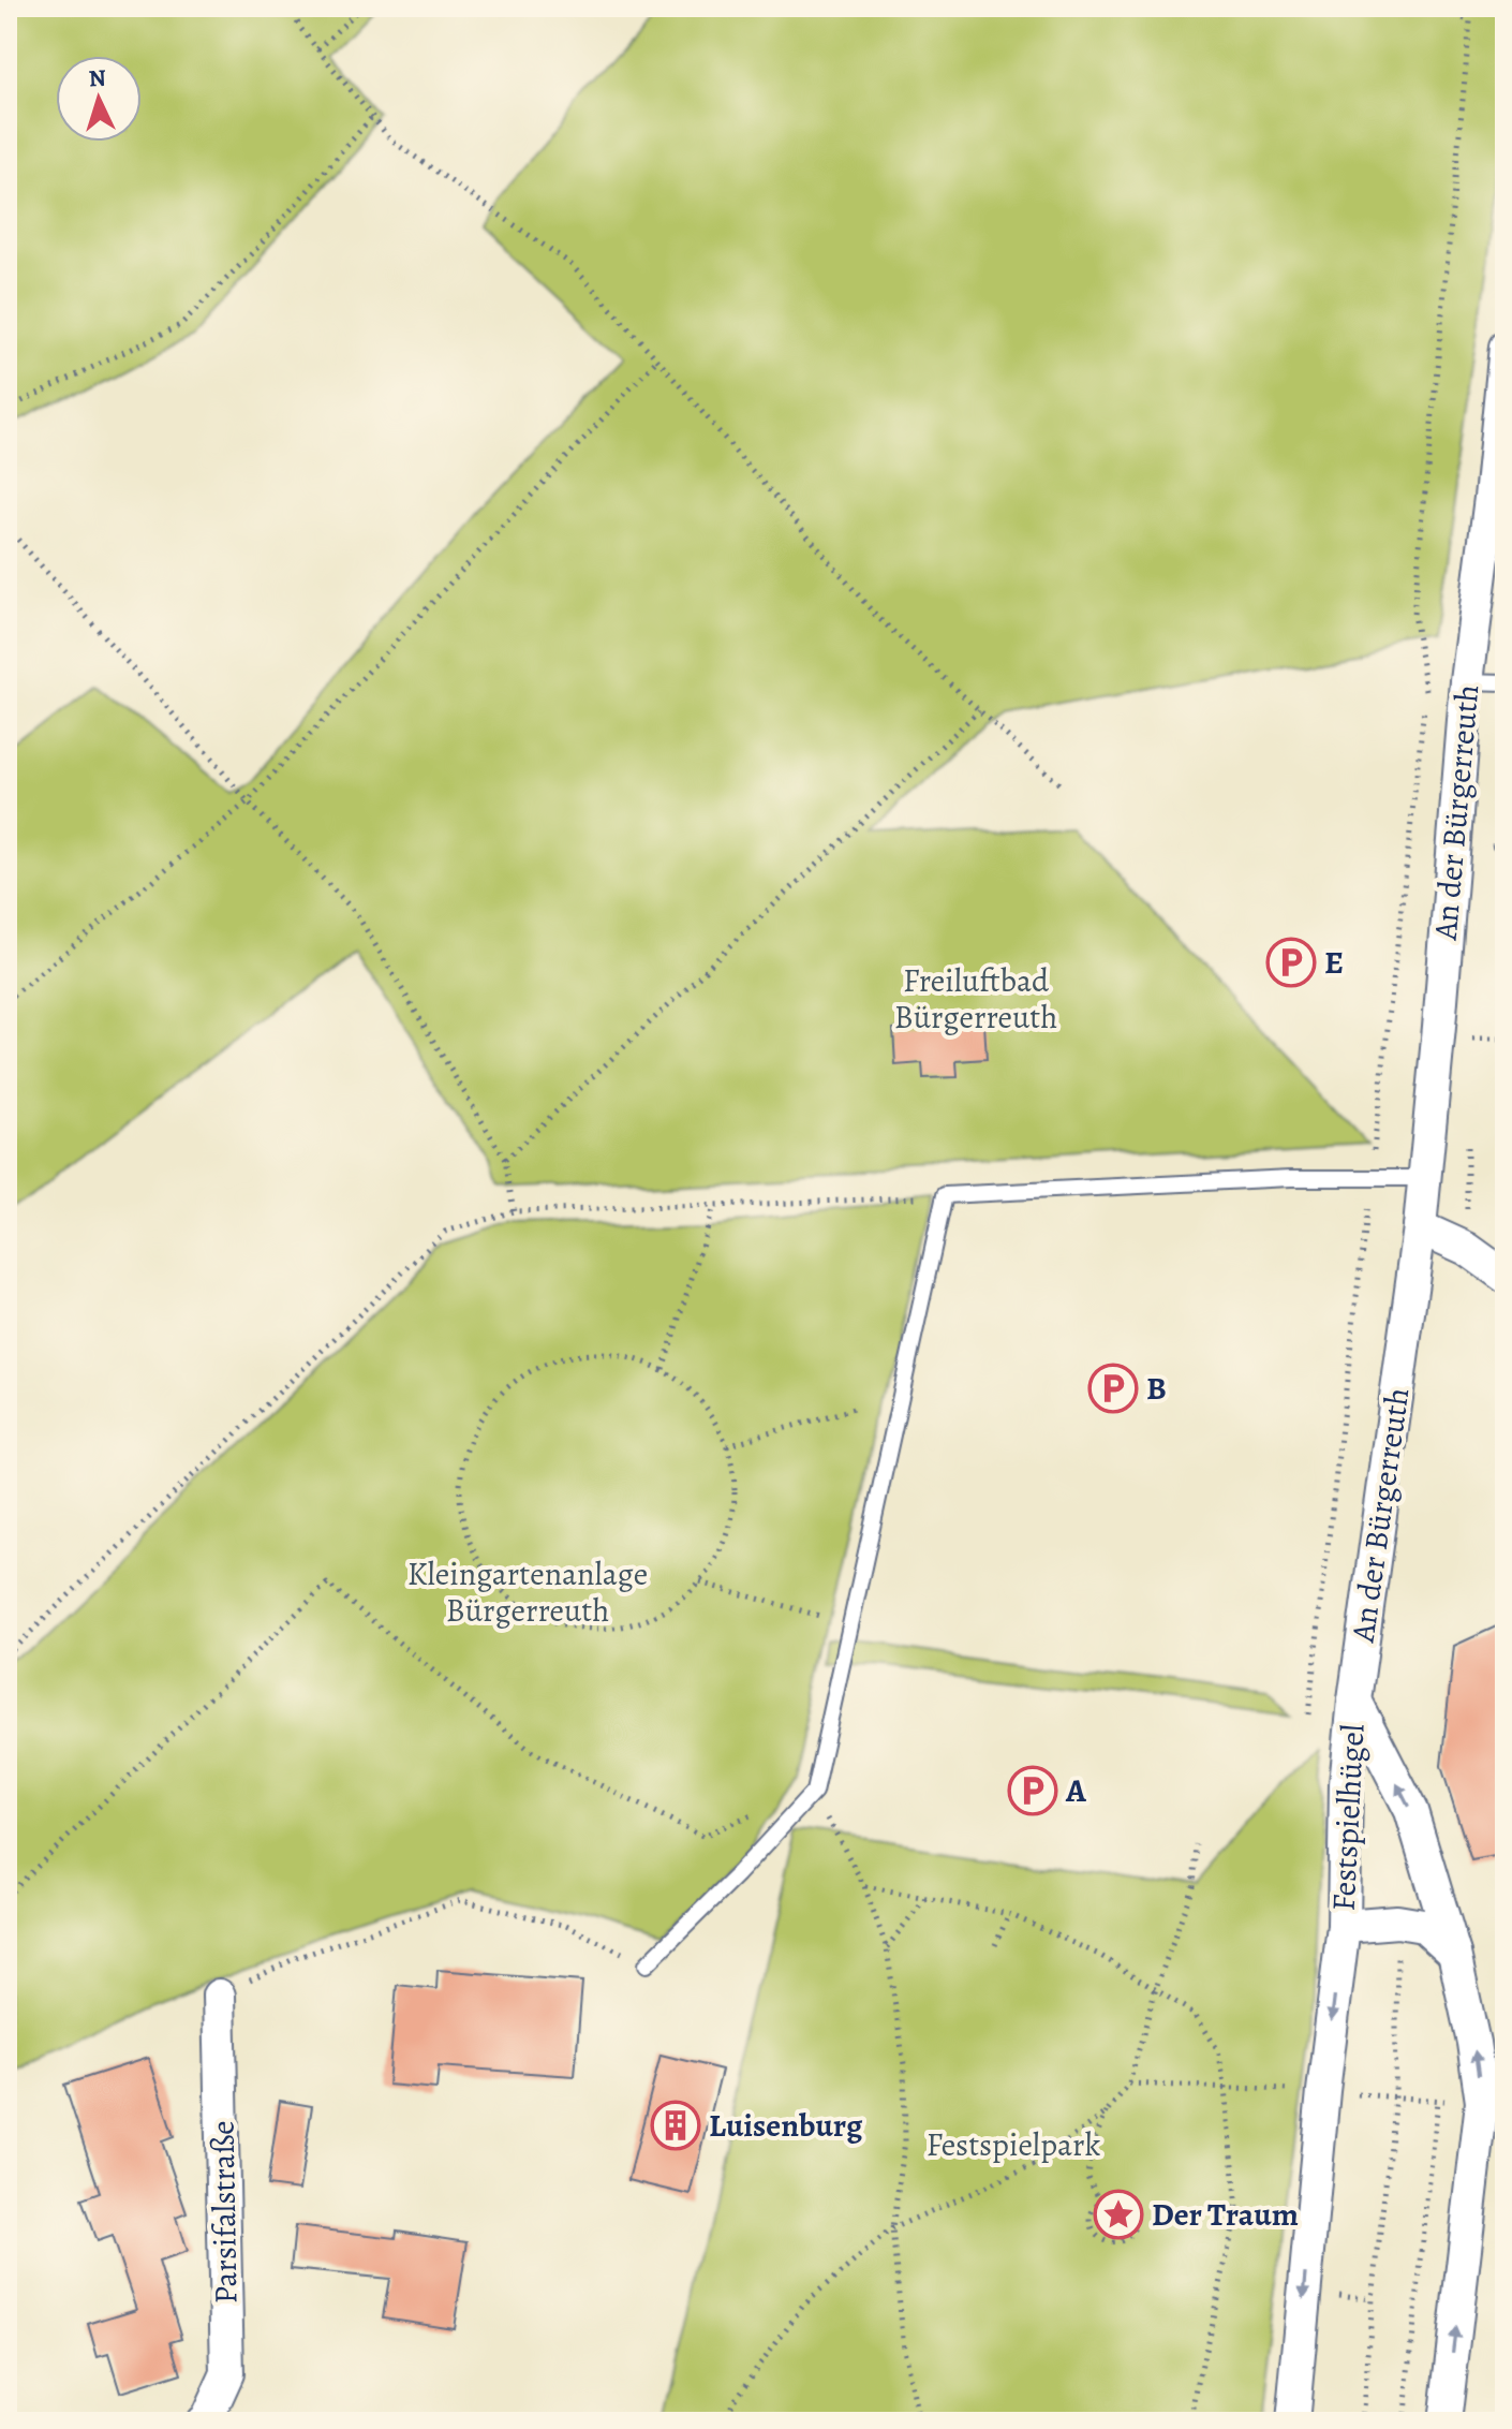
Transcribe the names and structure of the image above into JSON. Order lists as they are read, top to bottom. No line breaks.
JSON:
{"streets":{"street":["An der Bürgerreuth","Festspielhügel","Parsifalstraße"]},"crossings":[["An der Bürgerreuth","Festspielhügel"]],"parks":["Freiluftbad Bürgerreuth","Kleingartenanlage Bürgerreuth","Festspielpark"],"places":{"parking":["E","B","A"],"building":["Luisenburg"],"place":["Der Traum"]},"north":"top"}
